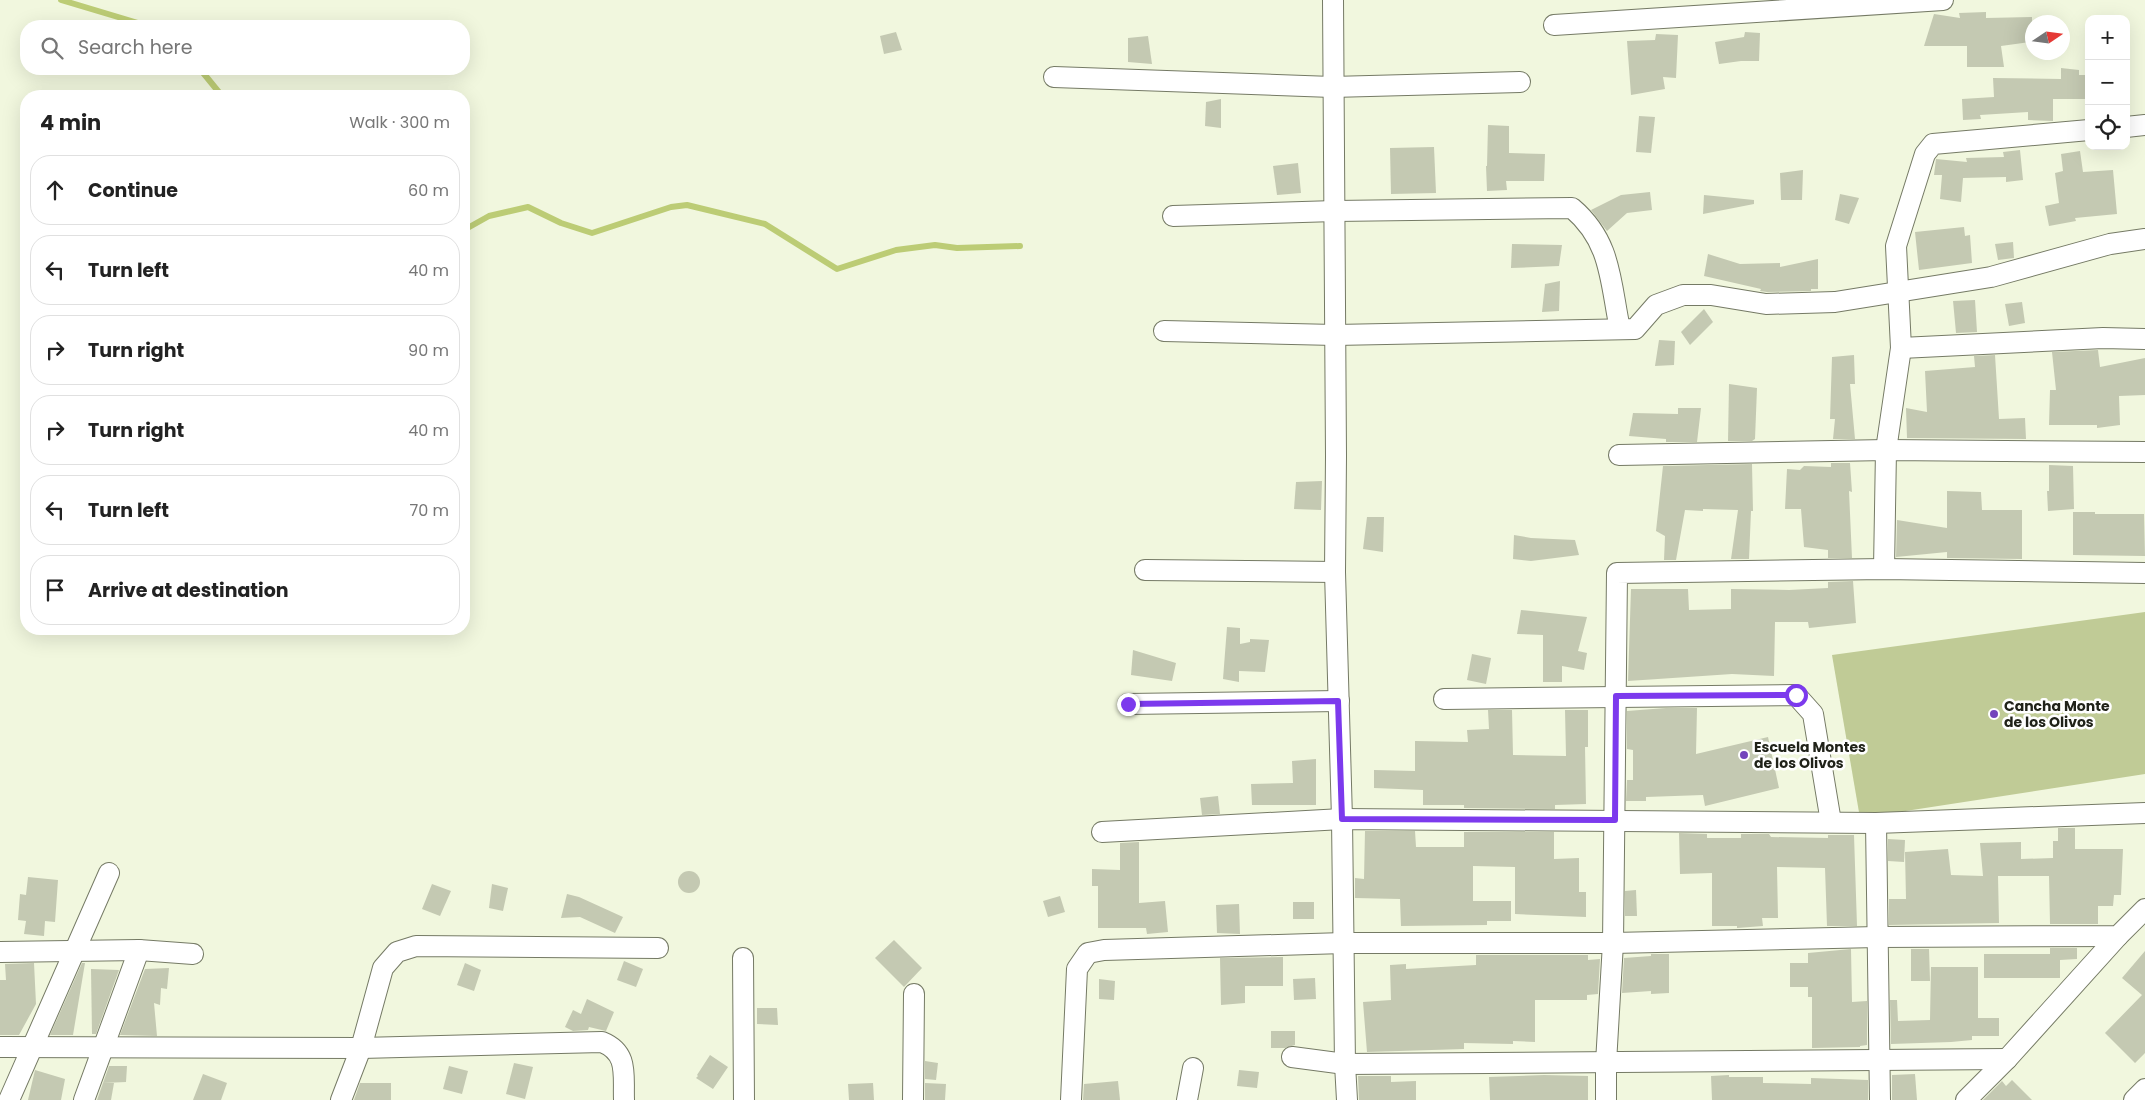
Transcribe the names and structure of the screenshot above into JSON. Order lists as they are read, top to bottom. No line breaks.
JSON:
{"places":["Cancha Monte de los Olivos","Escuela Montes de los Olivos"],"north":"right","page":{"map_buttons":["+","−"],"search":"Search here","heading":["4 min","Walk · 300 m"],"list":[["Continue","60 m"],["Turn left","40 m"],["Turn right","90 m"],["Turn right","40 m"],["Turn left","70 m"],"Arrive at destination"]}}
